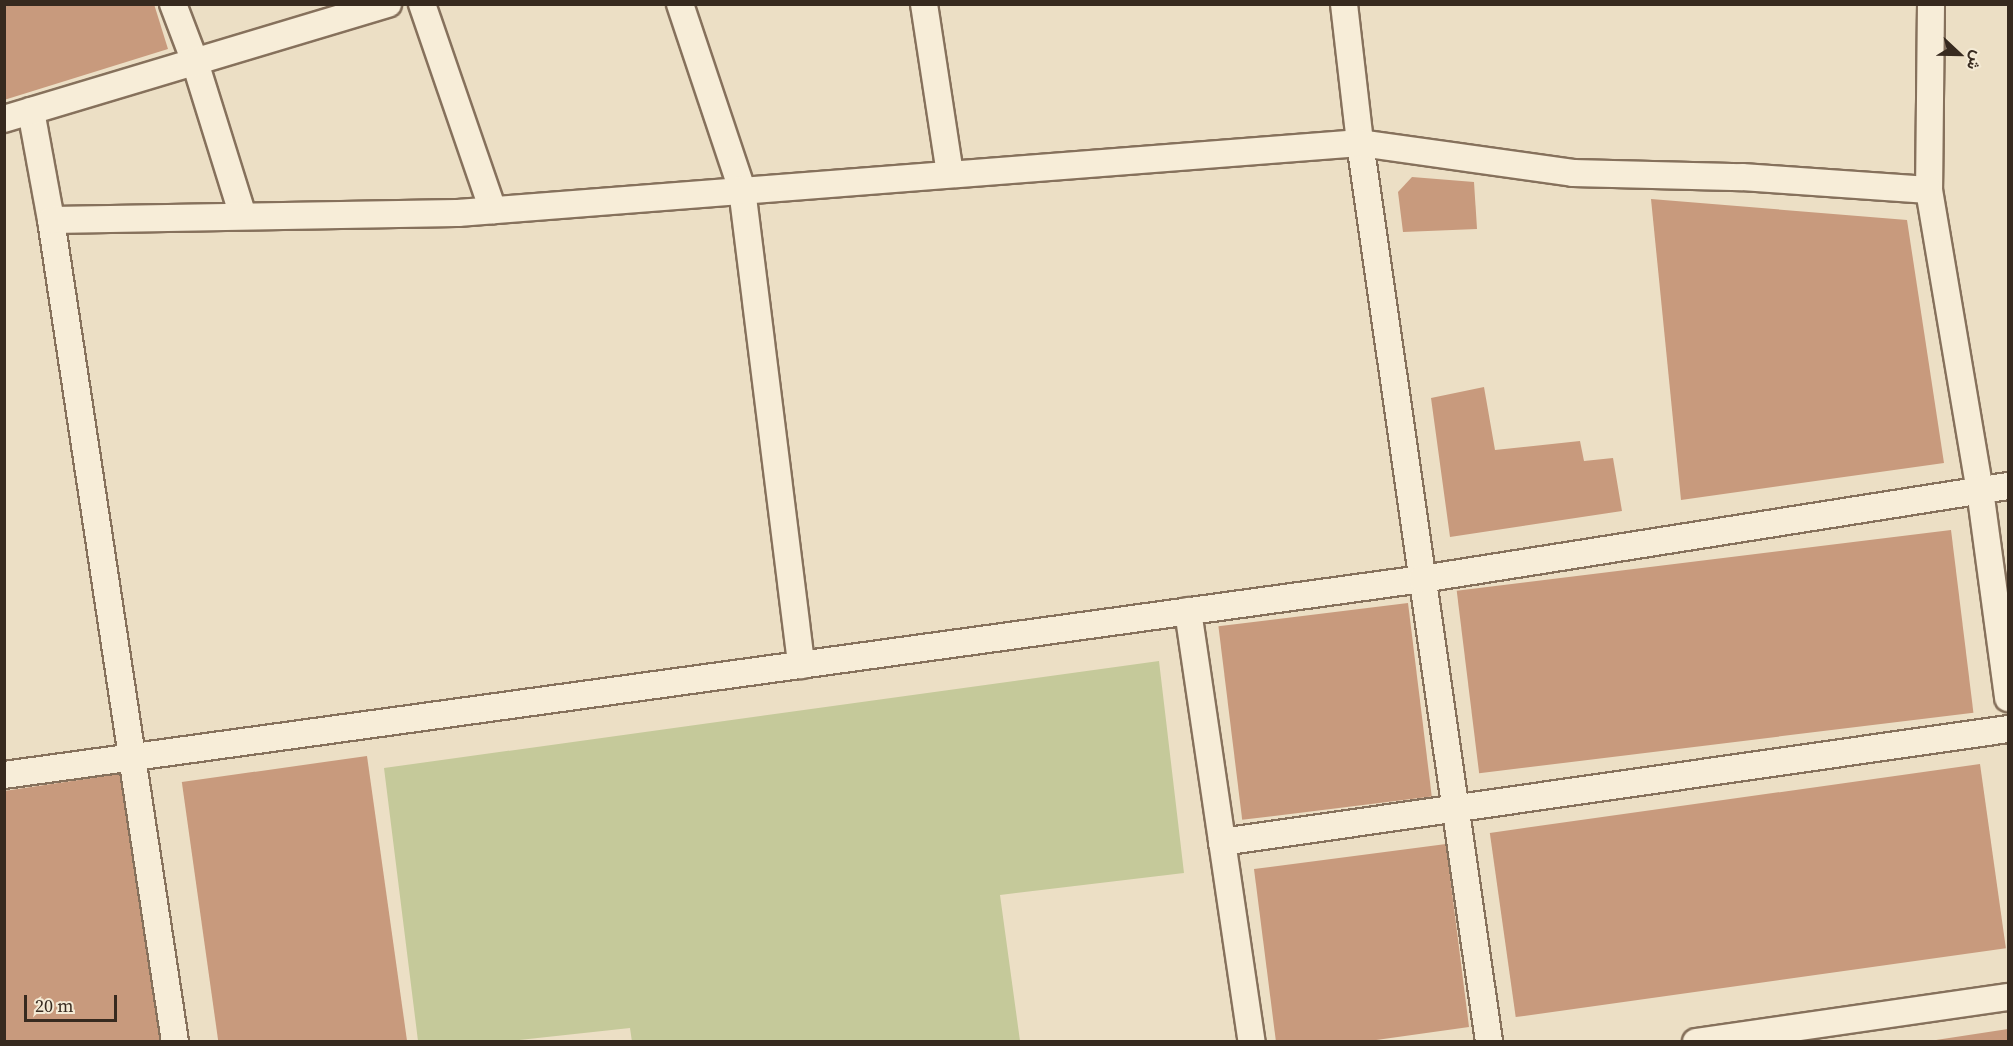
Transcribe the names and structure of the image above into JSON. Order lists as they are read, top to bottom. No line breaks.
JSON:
{"scale_bar":"20 m","north":"right"}
